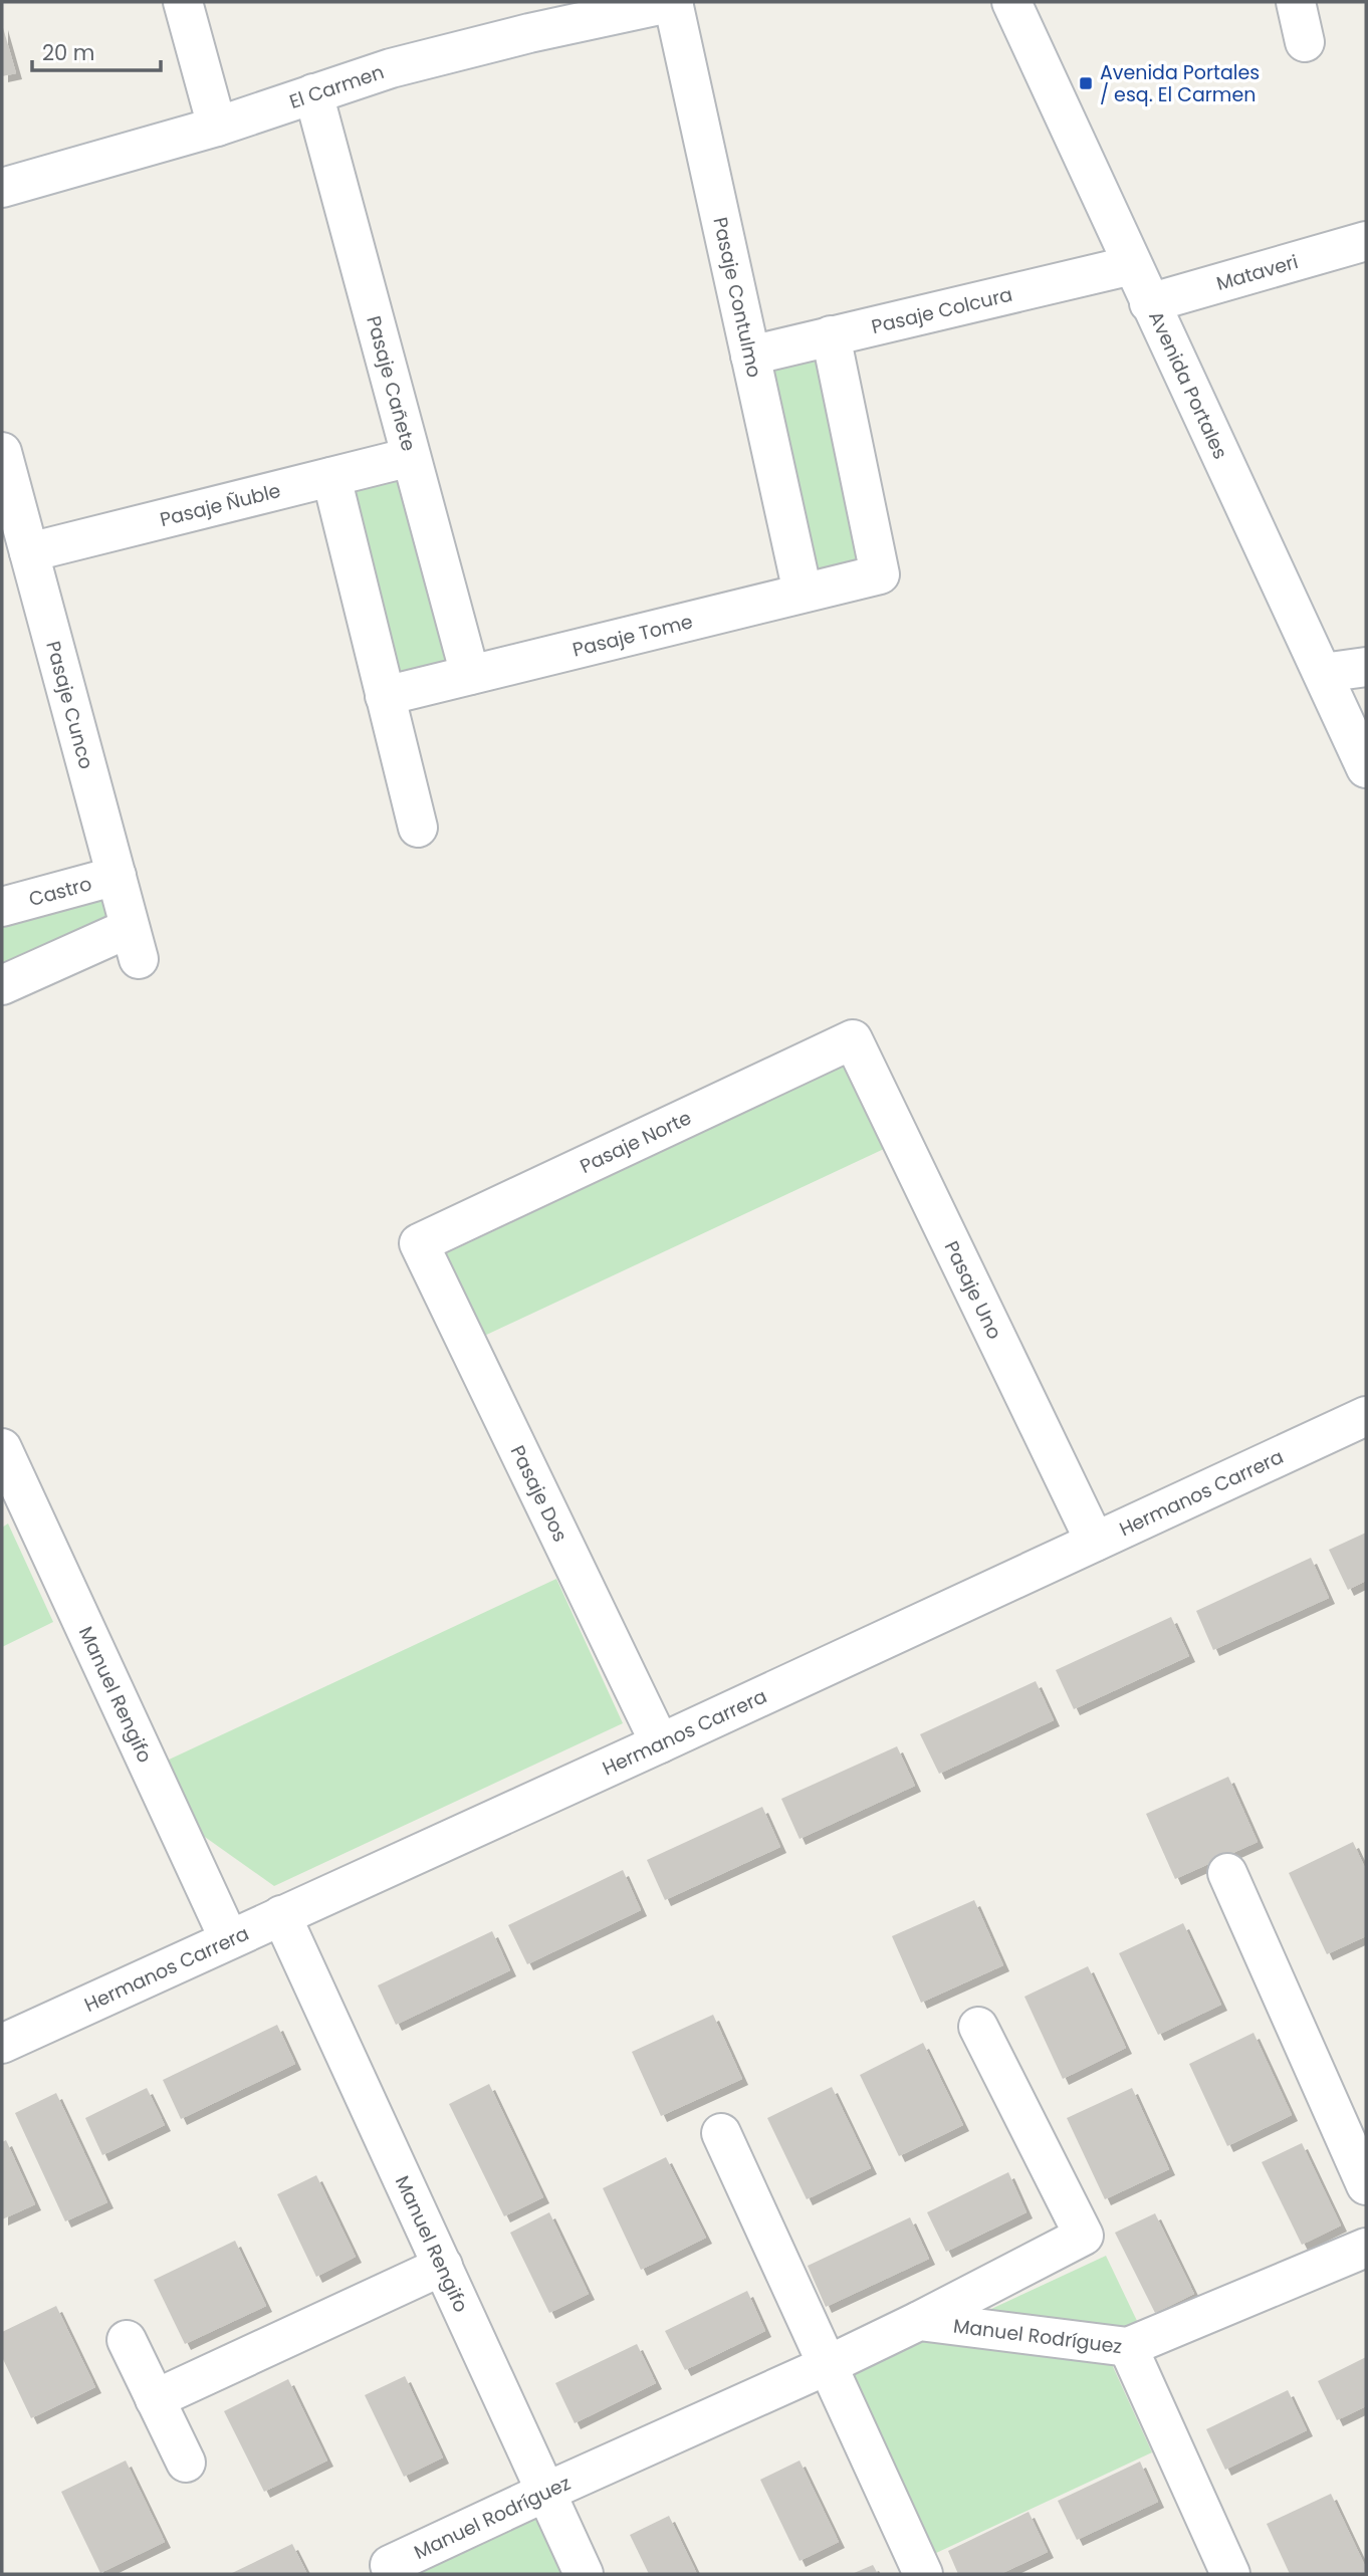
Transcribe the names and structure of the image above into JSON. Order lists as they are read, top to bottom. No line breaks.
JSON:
{"streets":{"street":["El Carmen","Mataveri","Pasaje Contulmo","Pasaje Colcura","Pasaje Cañete","Avenida Portales","Pasaje Ñuble","Pasaje Tome","Pasaje Cunco","Castro","Pasaje Norte","Pasaje Uno","Hermanos Carrera","Pasaje Dos","Manuel Rengifo","Manuel Rodríguez"]},"crossings":[["El Carmen","Pasaje Contulmo"],["El Carmen","Pasaje Cañete"],["Mataveri","Avenida Portales"],["Pasaje Contulmo","Pasaje Colcura"],["Pasaje Contulmo","Pasaje Tome"],["Pasaje Colcura","Avenida Portales"],["Pasaje Colcura","Pasaje Tome"],["Pasaje Cañete","Pasaje Ñuble"],["Pasaje Cañete","Pasaje Tome"],["Pasaje Ñuble","Pasaje Cunco"],["Pasaje Cunco","Castro"],["Pasaje Norte","Pasaje Uno"],["Pasaje Norte","Pasaje Dos"],["Pasaje Uno","Hermanos Carrera"],["Hermanos Carrera","Pasaje Dos"],["Hermanos Carrera","Manuel Rengifo"],["Manuel Rengifo","Manuel Rodríguez"]],"places":{"transit":["Avenida Portales / esq. El Carmen"]},"scale_bar":"20 m"}
